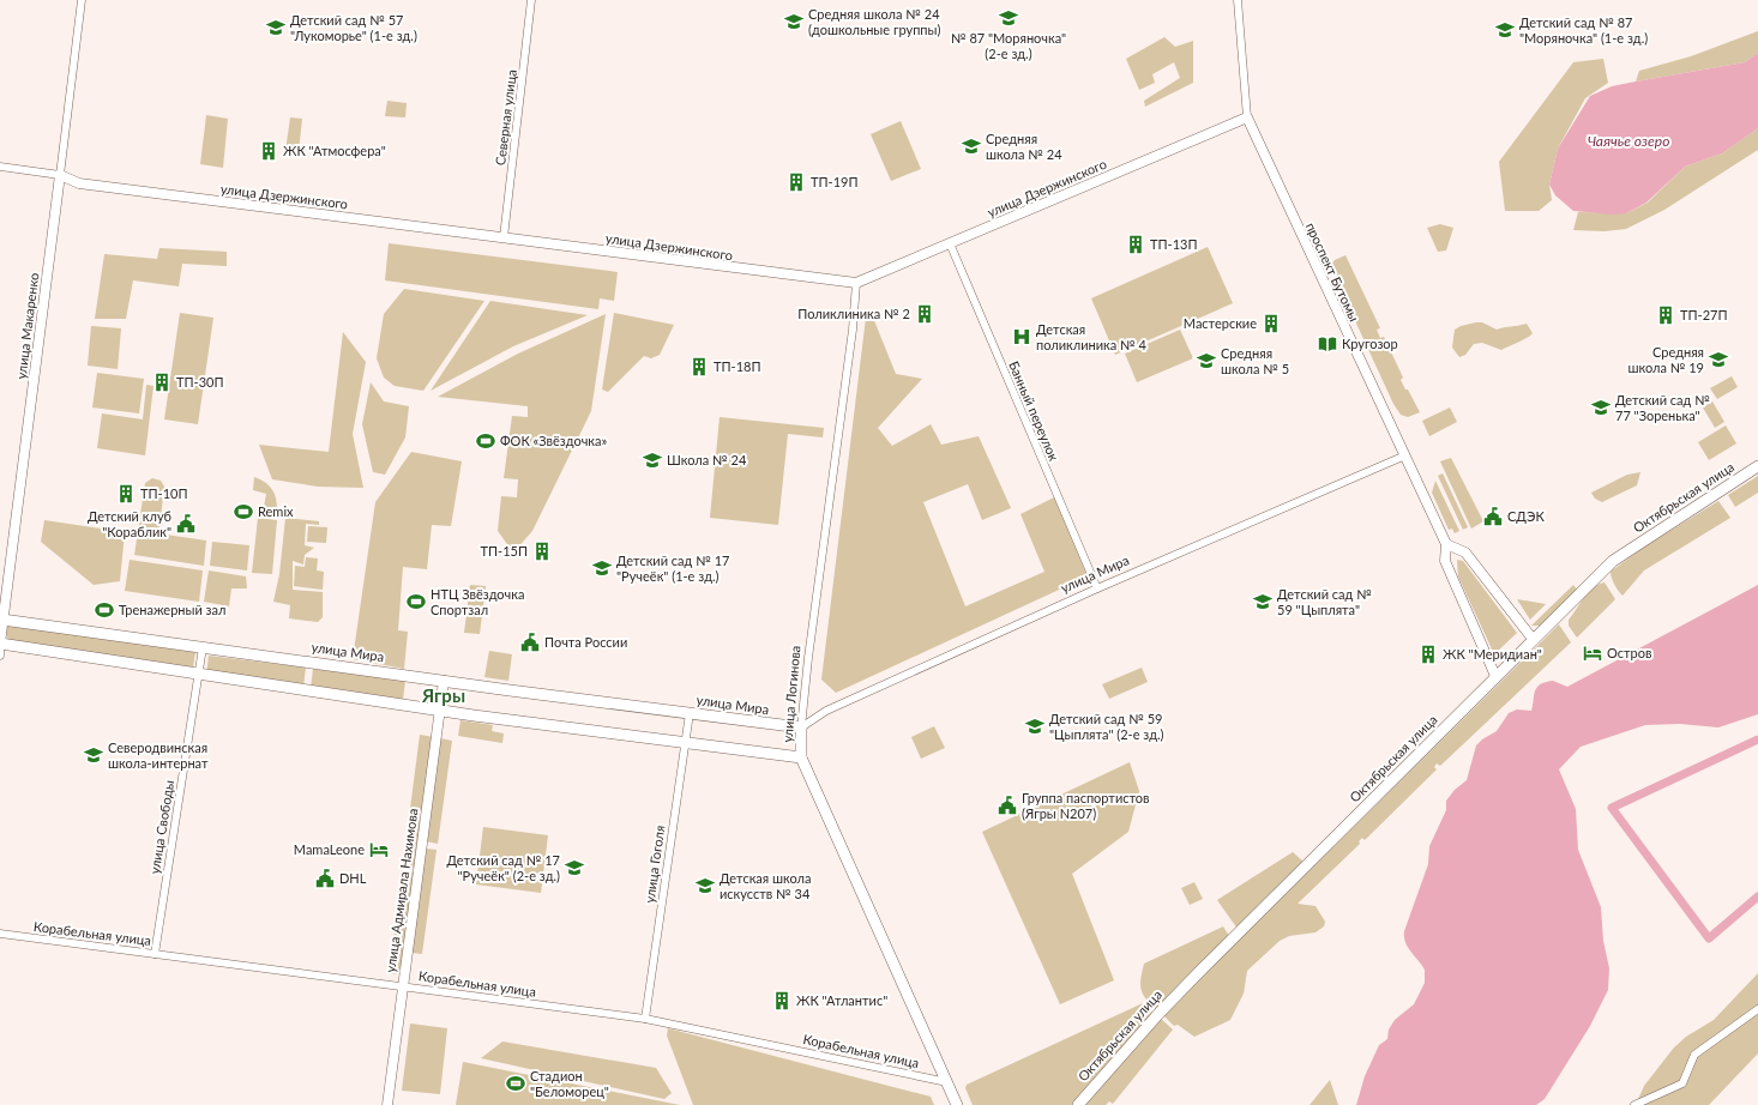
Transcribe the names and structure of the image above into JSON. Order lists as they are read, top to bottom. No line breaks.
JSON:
{"streets":{"main road":["Октябрьская улица","улица Мира","улица Логинова"],"street":["Северная улица","улица Дзержинского","проспект Бутомы","улица Макаренко","Банный переулок","улица Свободы","улица Гоголя","улица Адмирала Нахимова","Корабельная улица"]},"crossings":[["Северная улица","улица Дзержинского"],["улица Дзержинского","проспект Бутомы"],["улица Дзержинского","улица Макаренко"],["улица Дзержинского","Банный переулок"],["улица Дзержинского","улица Логинова"],["проспект Бутомы","Октябрьская улица"],["проспект Бутомы","улица Мира"],["улица Макаренко","улица Мира"],["Банный переулок","улица Мира"],["улица Мира","улица Логинова"],["улица Мира","улица Свободы"],["улица Мира","улица Гоголя"],["улица Мира","улица Адмирала Нахимова"],["улица Логинова","Корабельная улица"],["улица Свободы","Корабельная улица"],["улица Гоголя","Корабельная улица"],["улица Адмирала Нахимова","Корабельная улица"]],"districts":["Ягры"],"water":["Чаячье озеро"],"places":{"school or university":["№ 87 \"Моряночка\" (2-е зд.)","Средняя школа № 24 (дошкольные группы)","Детский сад № 57 \"Лукоморье\" (1-е зд.)","Детский сад № 87 \"Моряночка\" (1-е зд.)","Средняя школа № 24","Средняя школа № 19","Средняя школа № 5","Детский сад № 77 \"Зоренька\"","Школа № 24","Детский сад № 17 \"Ручеёк\" (1-е зд.)","Детский сад № 59 \"Цыплята\"","Детский сад № 59 \"Цыплята\" (2-е зд.)","Северодвинская школа-интернат","Детский сад № 17 \"Ручеёк\" (2-е зд.)","Детская школа искусств № 34"],"building":["ЖК \"Атмосфера\"","ТП-19П","ТП-13П","Поликлиника № 2","ТП-27П","Мастерские","ТП-18П","ТП-30П","ТП-10П","ТП-15П","ЖК \"Меридиан\"","ЖК \"Атлантис\""],"hospital":["Детская поликлиника № 4"],"library":["Кругозор"],"sports":["ФОК «Звёздочка»","Remix","НТЦ Звёздочка Спортзал","Тренажерный зал","Стадион \"Беломорец\""],"public building":["СДЭК","Детский клуб \"Кораблик\"","Почта России","Группа паспортистов (Ягры N207)","DHL"],"hotel":["Остров","MamaLeone"]}}
